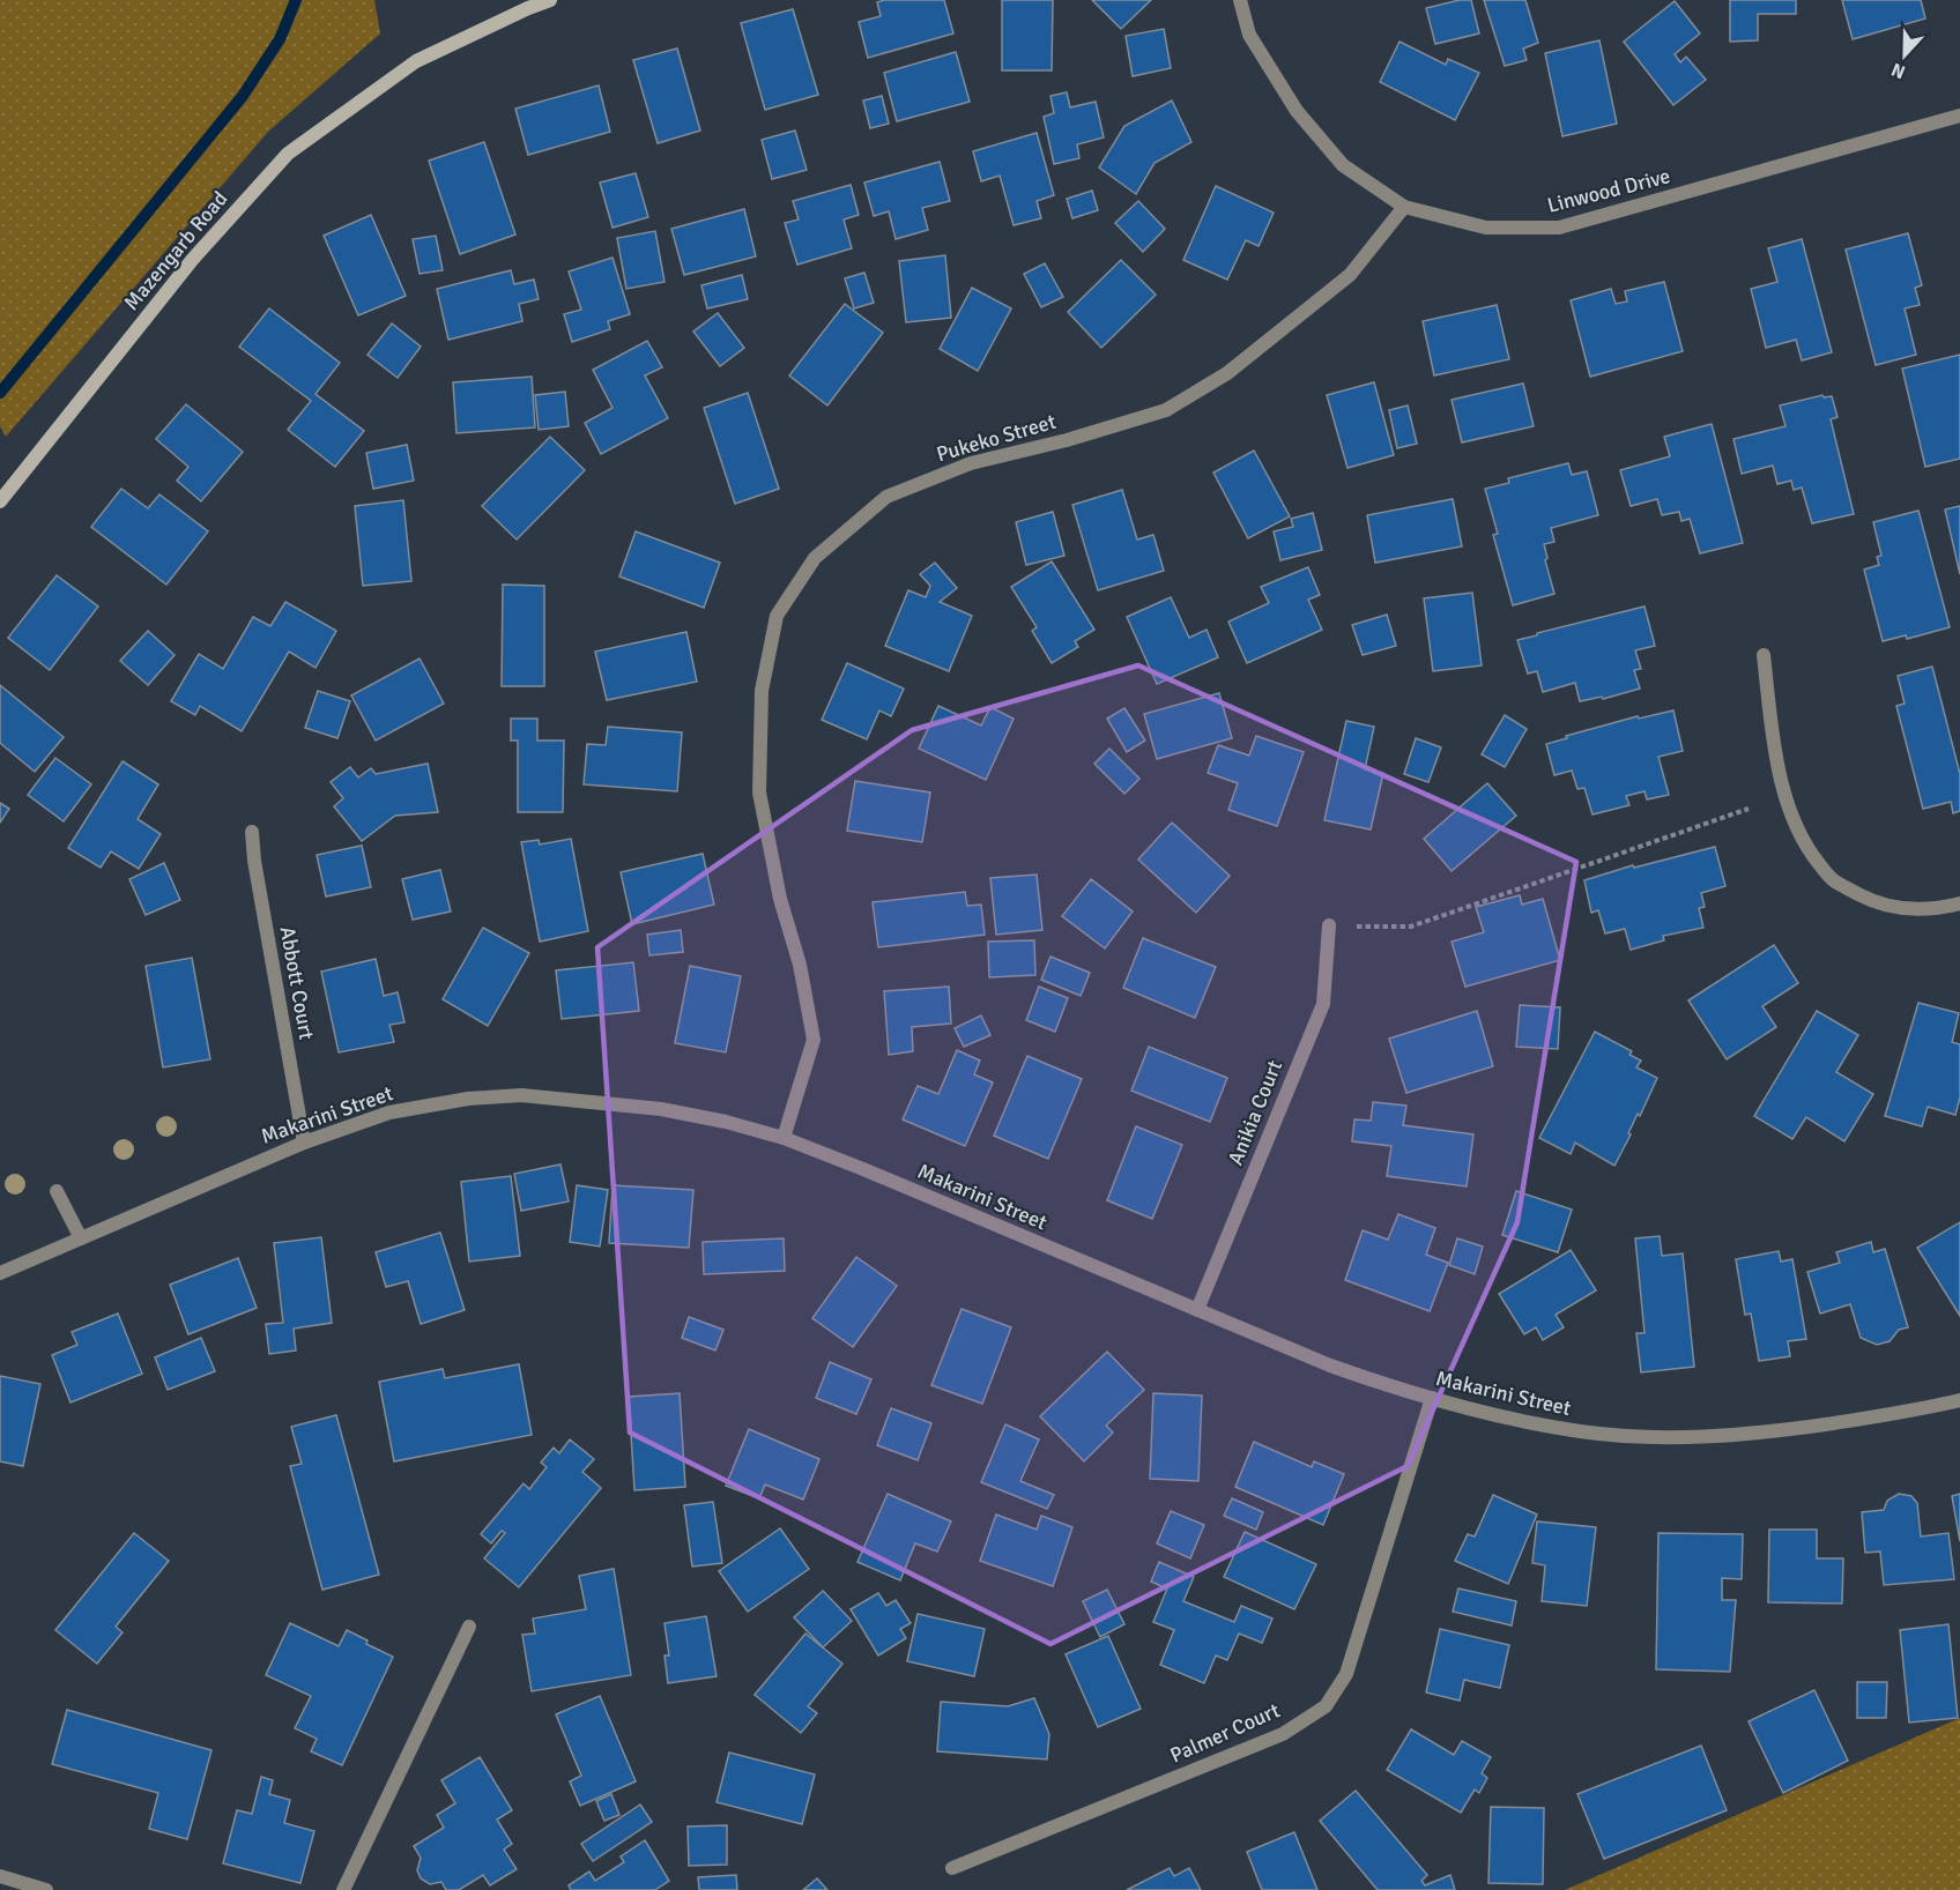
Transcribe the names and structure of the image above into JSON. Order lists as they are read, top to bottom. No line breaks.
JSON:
{"streets":{"main road":["Mazengarb Road"],"street":["Linwood Drive","Pukeko Street","Abbott Court","Anikia Court","Makarini Street","Palmer Court"]},"crossings":[["Linwood Drive","Pukeko Street"],["Pukeko Street","Makarini Street"],["Abbott Court","Makarini Street"],["Anikia Court","Makarini Street"],["Makarini Street","Palmer Court"]],"north":"bottom"}
